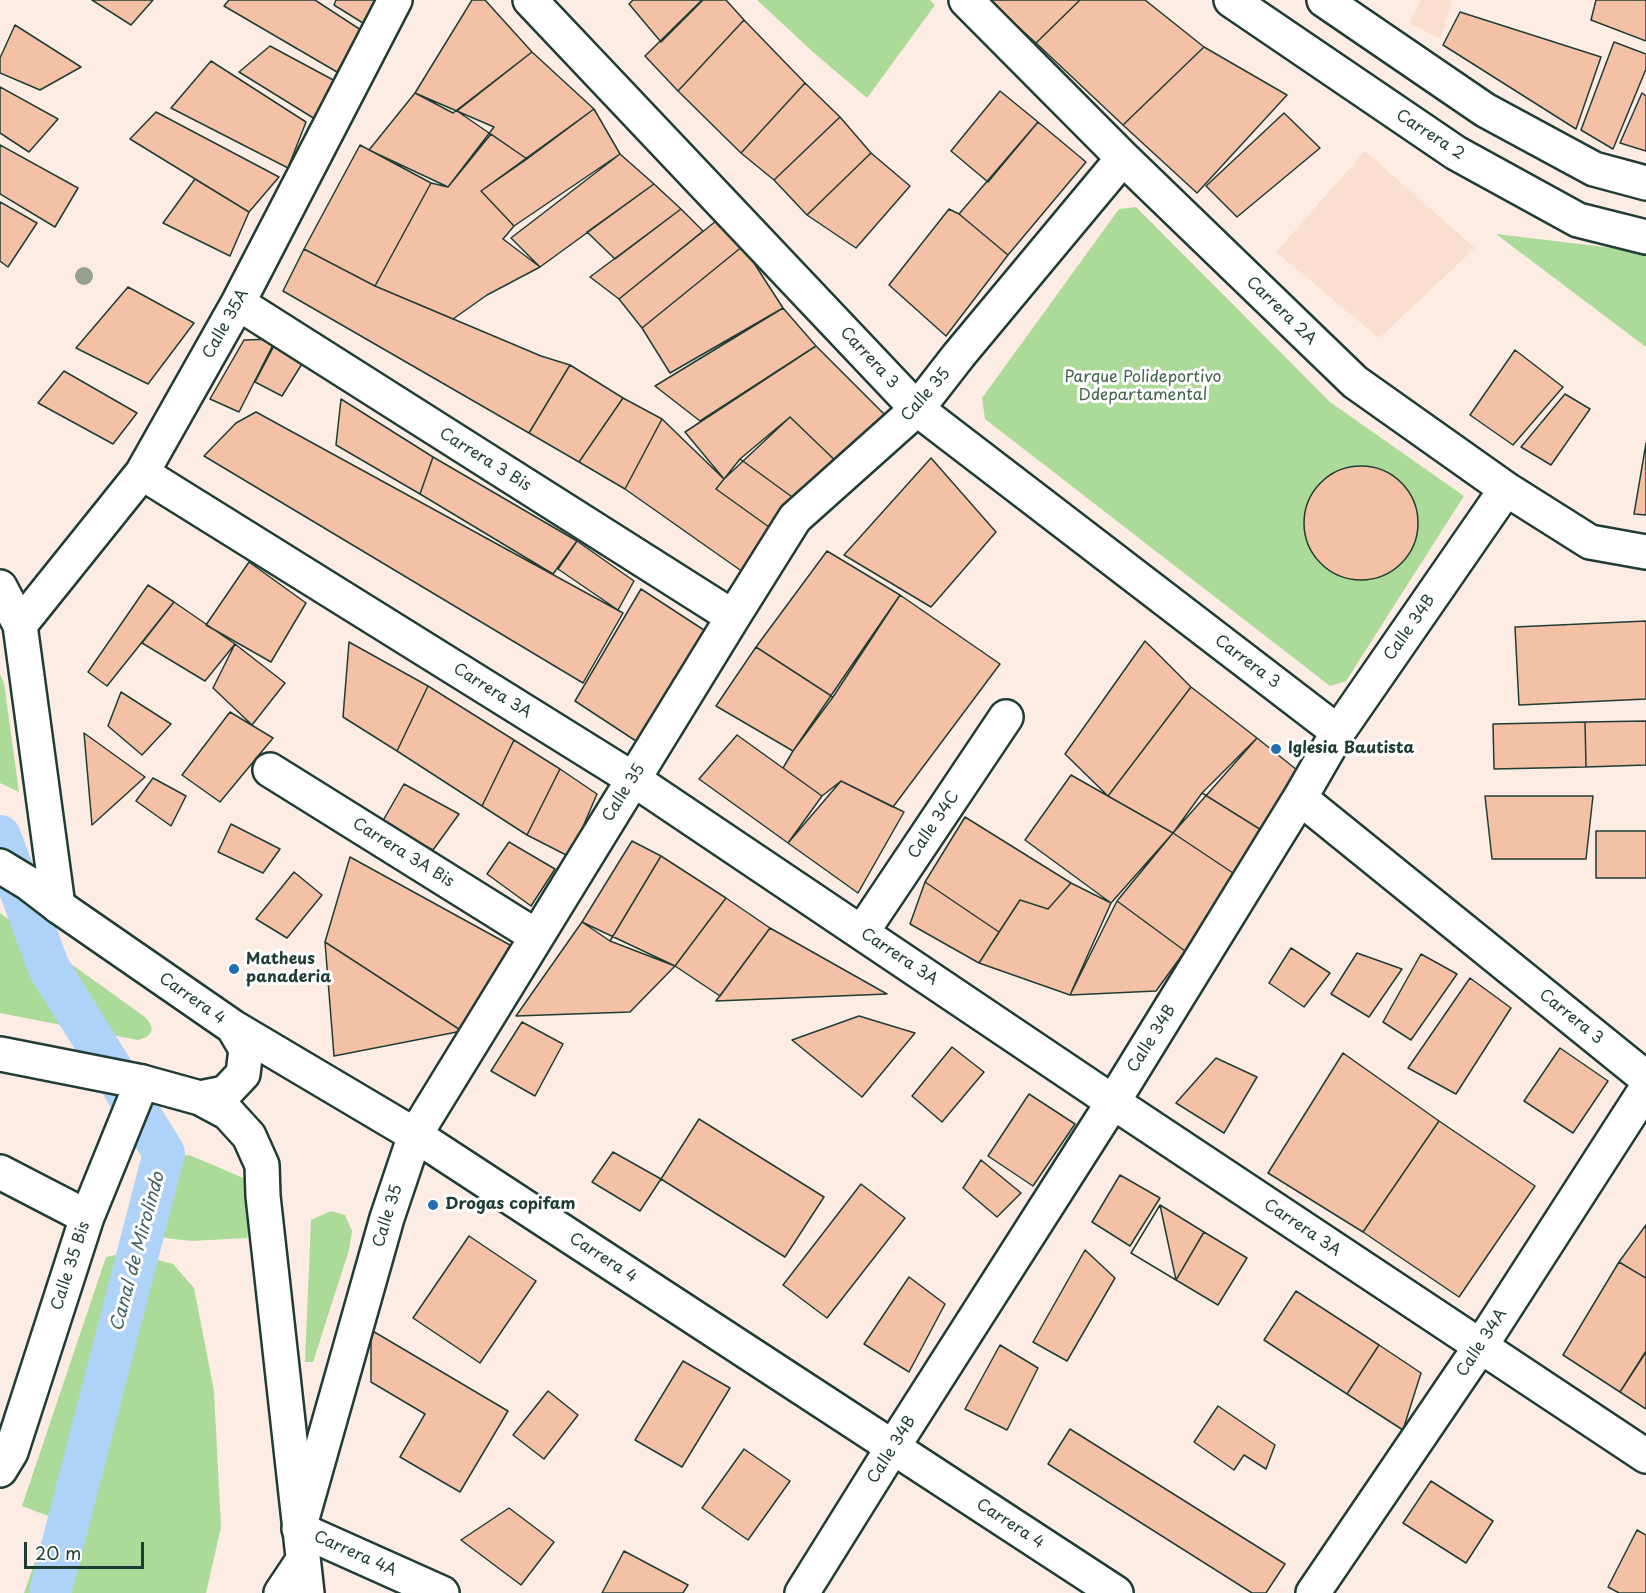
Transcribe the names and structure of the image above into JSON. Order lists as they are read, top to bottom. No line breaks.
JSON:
{"streets":{"street":["Carrera 2","Carrera 2A","Calle 35A","Carrera 3","Calle 35","Carrera 3 Bis","Calle 34B","Carrera 3A","Calle 34C","Carrera 3A Bis","Carrera 4","Calle 35 Bis","Calle 34A","Carrera 4A"]},"crossings":[["Carrera 2A","Calle 35"],["Carrera 2A","Calle 34B"],["Calle 35A","Carrera 3 Bis"],["Calle 35A","Carrera 3A"],["Carrera 3","Calle 35"],["Carrera 3","Calle 34B"],["Calle 35","Carrera 3 Bis"],["Calle 35","Carrera 3A"],["Calle 35","Carrera 3A Bis"],["Calle 35","Carrera 4"],["Calle 35","Carrera 4A"],["Calle 34B","Carrera 3A"],["Calle 34B","Carrera 4"],["Carrera 3A","Calle 34C"],["Carrera 3A","Calle 34A"]],"water":["Canal de Mirolindo"],"parks":["Parque Polideportivo Ddepartamental"],"places":["Iglesia Bautista","Matheus panaderia","Drogas copifam"],"scale_bar":"20 m"}
